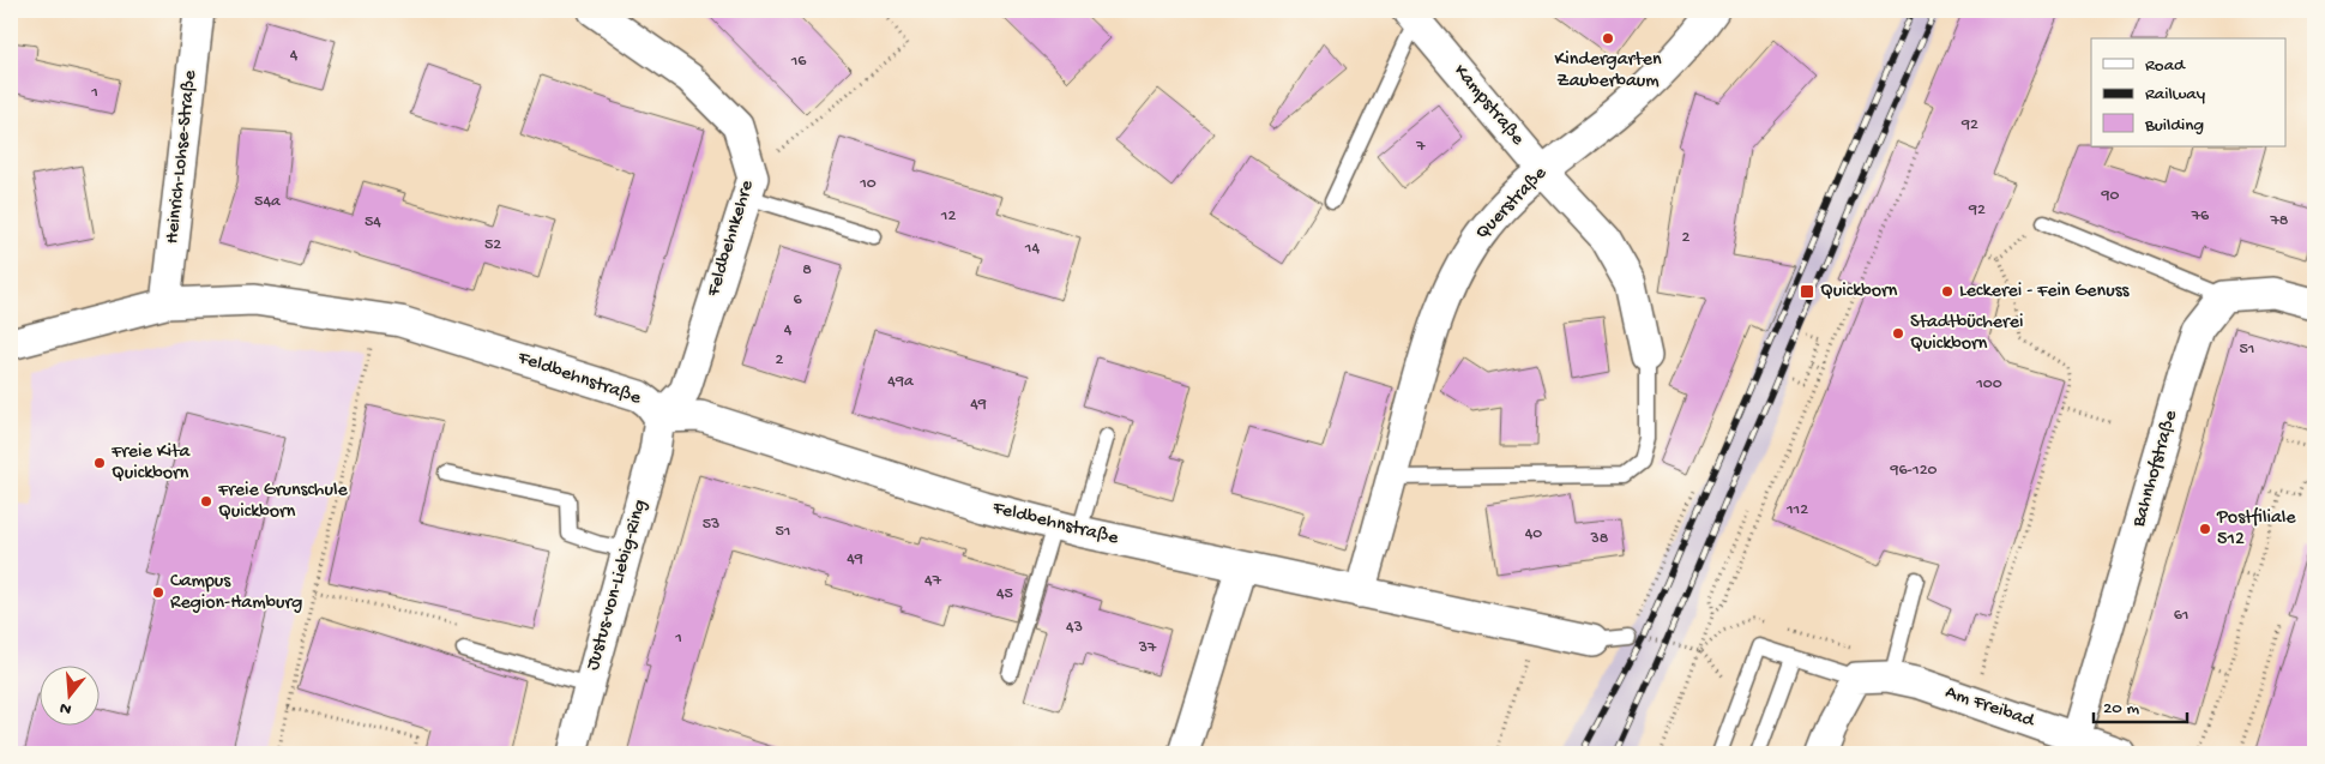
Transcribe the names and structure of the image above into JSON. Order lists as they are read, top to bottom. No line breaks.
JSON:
{"streets":{"street":["Kampstraße","Heinrich-Lohse-Straße","Querstraße","Feldbehnkehre","Feldbehnstraße","Bahnhofstraße","Justus-von-Liebig-Ring","Am Freibad"]},"crossings":[["Kampstraße","Querstraße"],["Heinrich-Lohse-Straße","Feldbehnstraße"],["Querstraße","Feldbehnstraße"],["Feldbehnkehre","Feldbehnstraße"],["Feldbehnkehre","Justus-von-Liebig-Ring"],["Feldbehnstraße","Justus-von-Liebig-Ring"],["Bahnhofstraße","Am Freibad"]],"places":{"other":["Kindergarten Zauberbaum","Leckerei - Fein Genuss","Stadtbücherei Quickborn","Freie Kita Quickborn","Freie Grunschule Quickborn","Postfiliale 512","Campus Region-Hamburg"],"transit":["Quickborn"]},"house_numbers":["4","16","1","92","7","10","90","54a","92","12","76","78","54","2","52","14","8","6","4","51","2","49a","100","49","96-120","112","53","51","40","38","49","47","45","61","43","1","37"],"legend":["Road","Railway","Building"],"scale_bar":"20 m","north":"bottom"}
